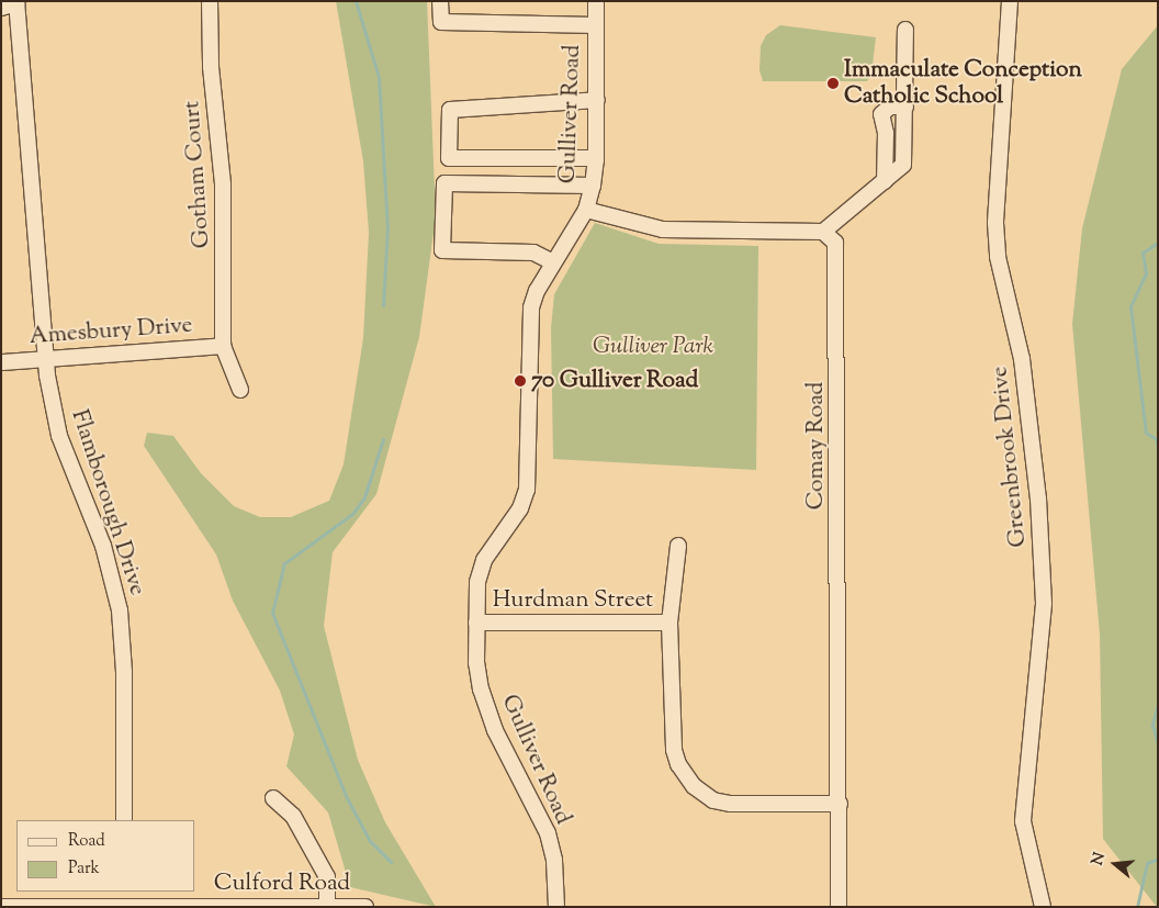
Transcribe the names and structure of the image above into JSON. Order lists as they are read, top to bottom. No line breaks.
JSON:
{"streets":{"street":["Gulliver Road","Gotham Court","Amesbury Drive","Comay Road","Greenbrook Drive","Flamborough Drive","Hurdman Street","Culford Road"]},"crossings":[["Gulliver Road","Hurdman Street"],["Gotham Court","Amesbury Drive"],["Amesbury Drive","Flamborough Drive"]],"parks":["Gulliver Park"],"places":["Immaculate Conception Catholic School","70 Gulliver Road"],"legend":["Road","Park"],"north":"left"}
